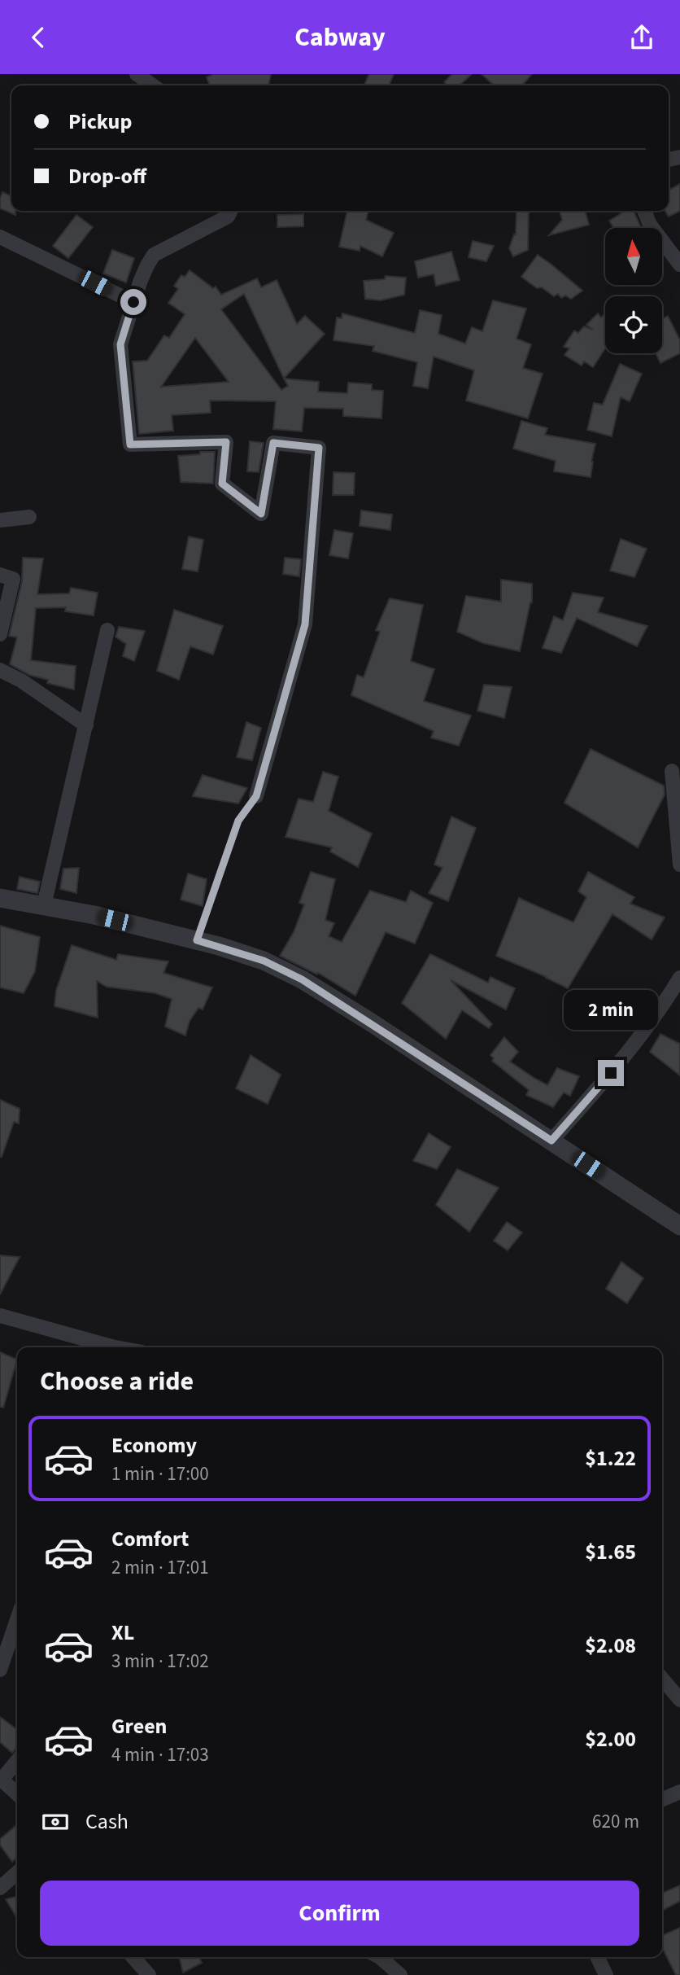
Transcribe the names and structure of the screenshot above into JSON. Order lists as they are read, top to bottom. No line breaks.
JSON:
{"north":"top","page":{"header":"Cabway","banner":["Pickup","Drop-off"],"bubble":"2 min","heading":"Choose a ride","list":[{"name":"Economy","note":"1 min · 17:00","value":"$1.22"},{"name":"Comfort","note":"2 min · 17:01","value":"$1.65"},{"name":"XL","note":"3 min · 17:02","value":"$2.08"},{"name":"Green","note":"4 min · 17:03","value":"$2.00"}],"pay":["Cash","620 m"],"buttons":"Confirm"}}
